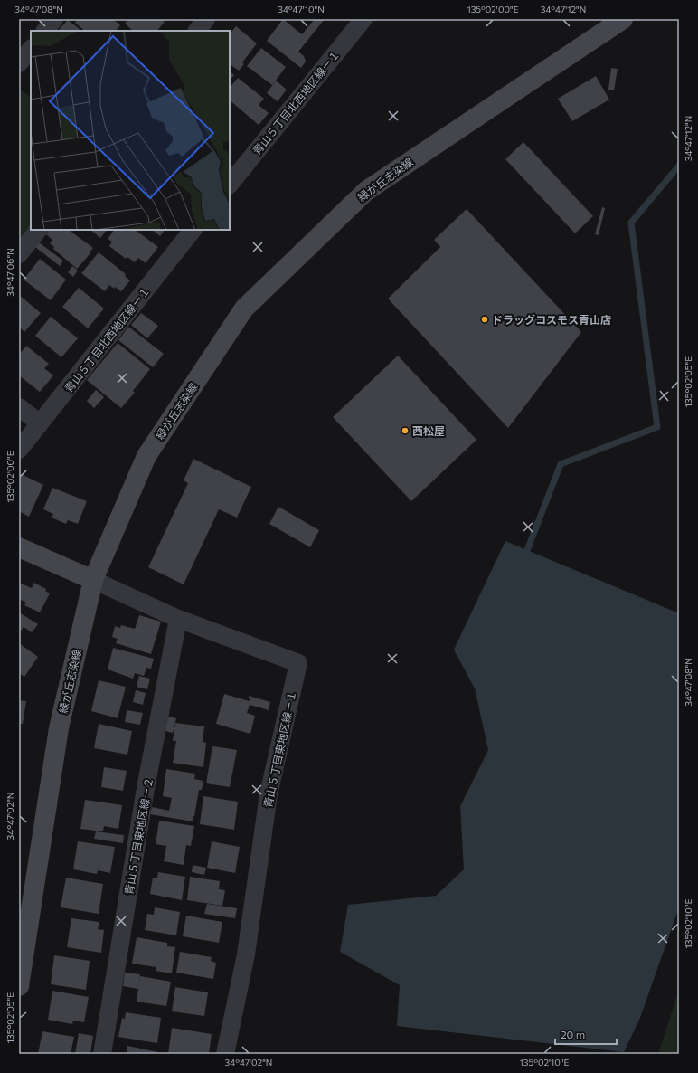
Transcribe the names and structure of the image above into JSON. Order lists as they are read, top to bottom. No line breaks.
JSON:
{"streets":{"street":["青山５丁目北西地区線ー１","緑が丘志染線","青山５丁目東地区線ー１","青山５丁目東地区線ー２"]},"crossings":[["緑が丘志染線","青山５丁目東地区線ー１"],["青山５丁目東地区線ー１","青山５丁目東地区線ー２"]],"places":["ドラッグコスモス青山店","西松屋"],"scale_bar":"20 m","coordinates":["34°47'08\"N","34°47'10\"N","135°02'00\"E","34°47'12\"N","34°47'06\"N","135°02'05\"E","34°47'02\"N","135°02'10\"E"]}
